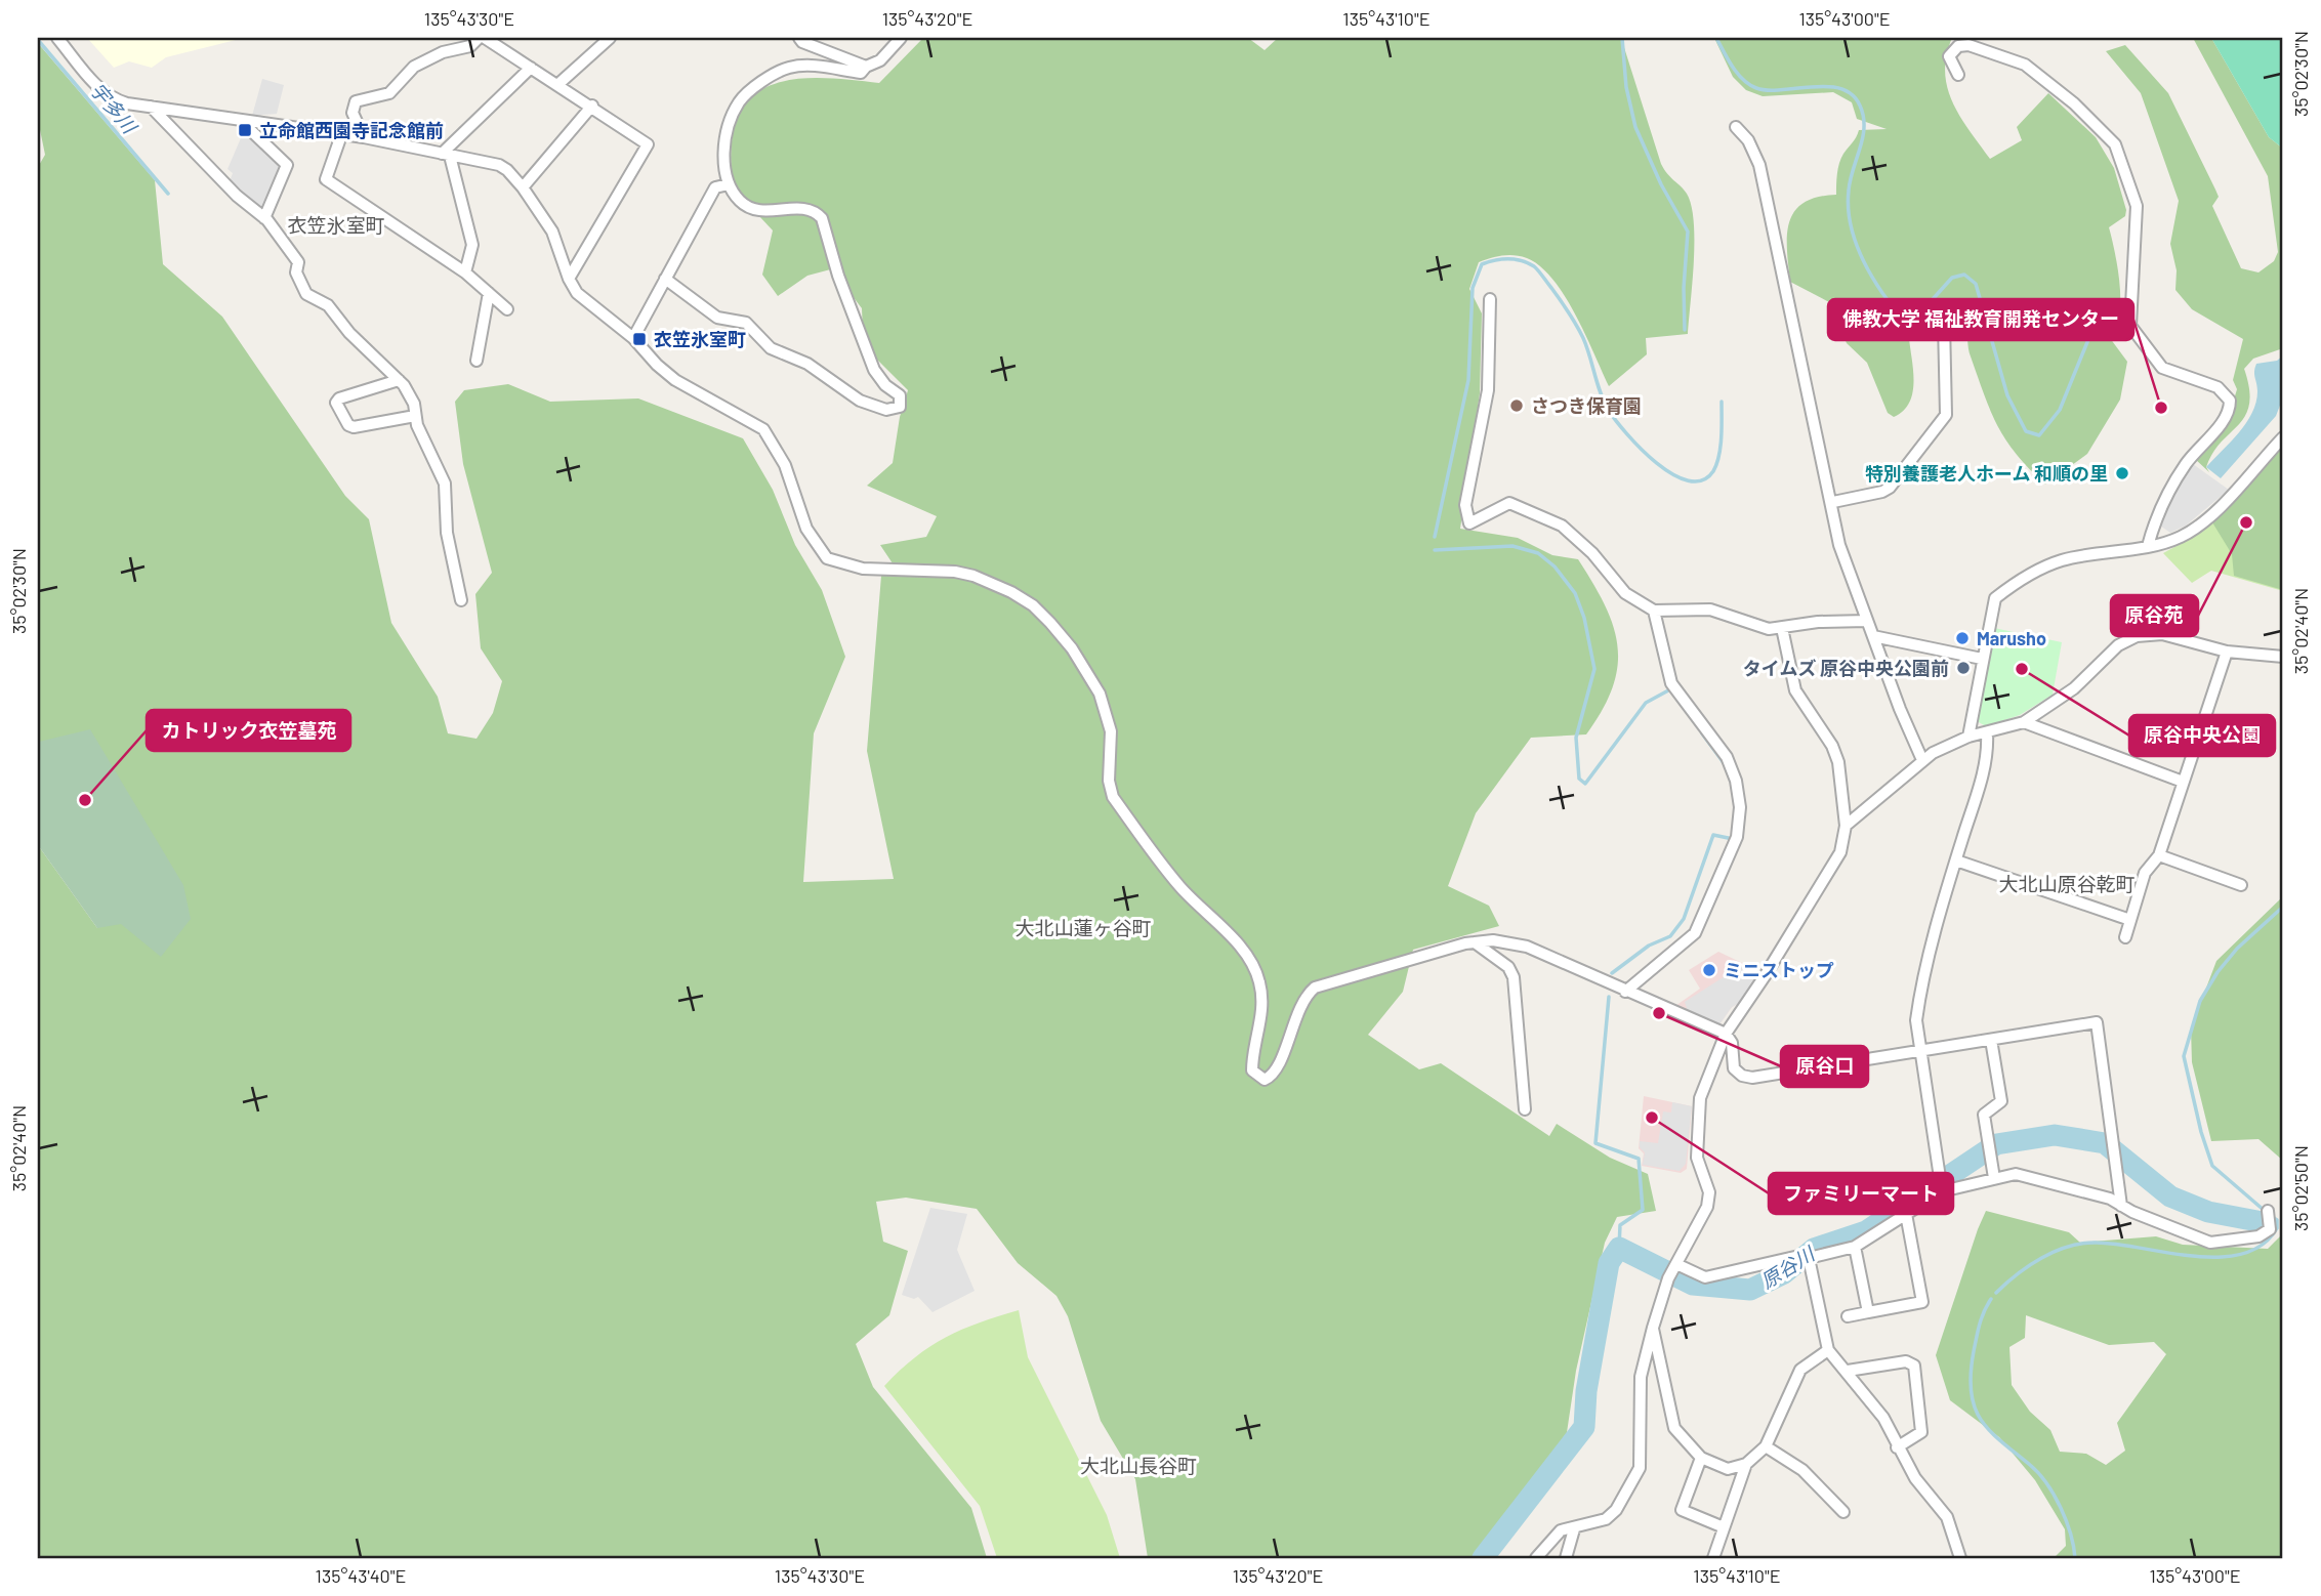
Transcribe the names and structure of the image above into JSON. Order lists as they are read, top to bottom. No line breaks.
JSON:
{"districts":["衣笠氷室町","大北山原谷乾町","大北山蓮ヶ谷町","大北山長谷町"],"water":["宇多川","原谷川"],"places":{"transit":["立命館西園寺記念館前","衣笠氷室町"],"other":["さつき保育園","佛教大学 福祉教育開発センター","特別養護老人ホーム 和順の里","原谷苑","Marusho","タイムズ 原谷中央公園前","原谷中央公園","カトリック衣笠墓苑","ミニストップ","原谷口","ファミリーマート"]},"coordinates":["135°43'30\"E","135°43'20\"E","135°43'10\"E","135°43'00\"E","35°02'30\"N","35°02'40\"N","35°02'50\"N","135°43'40\"E"]}
